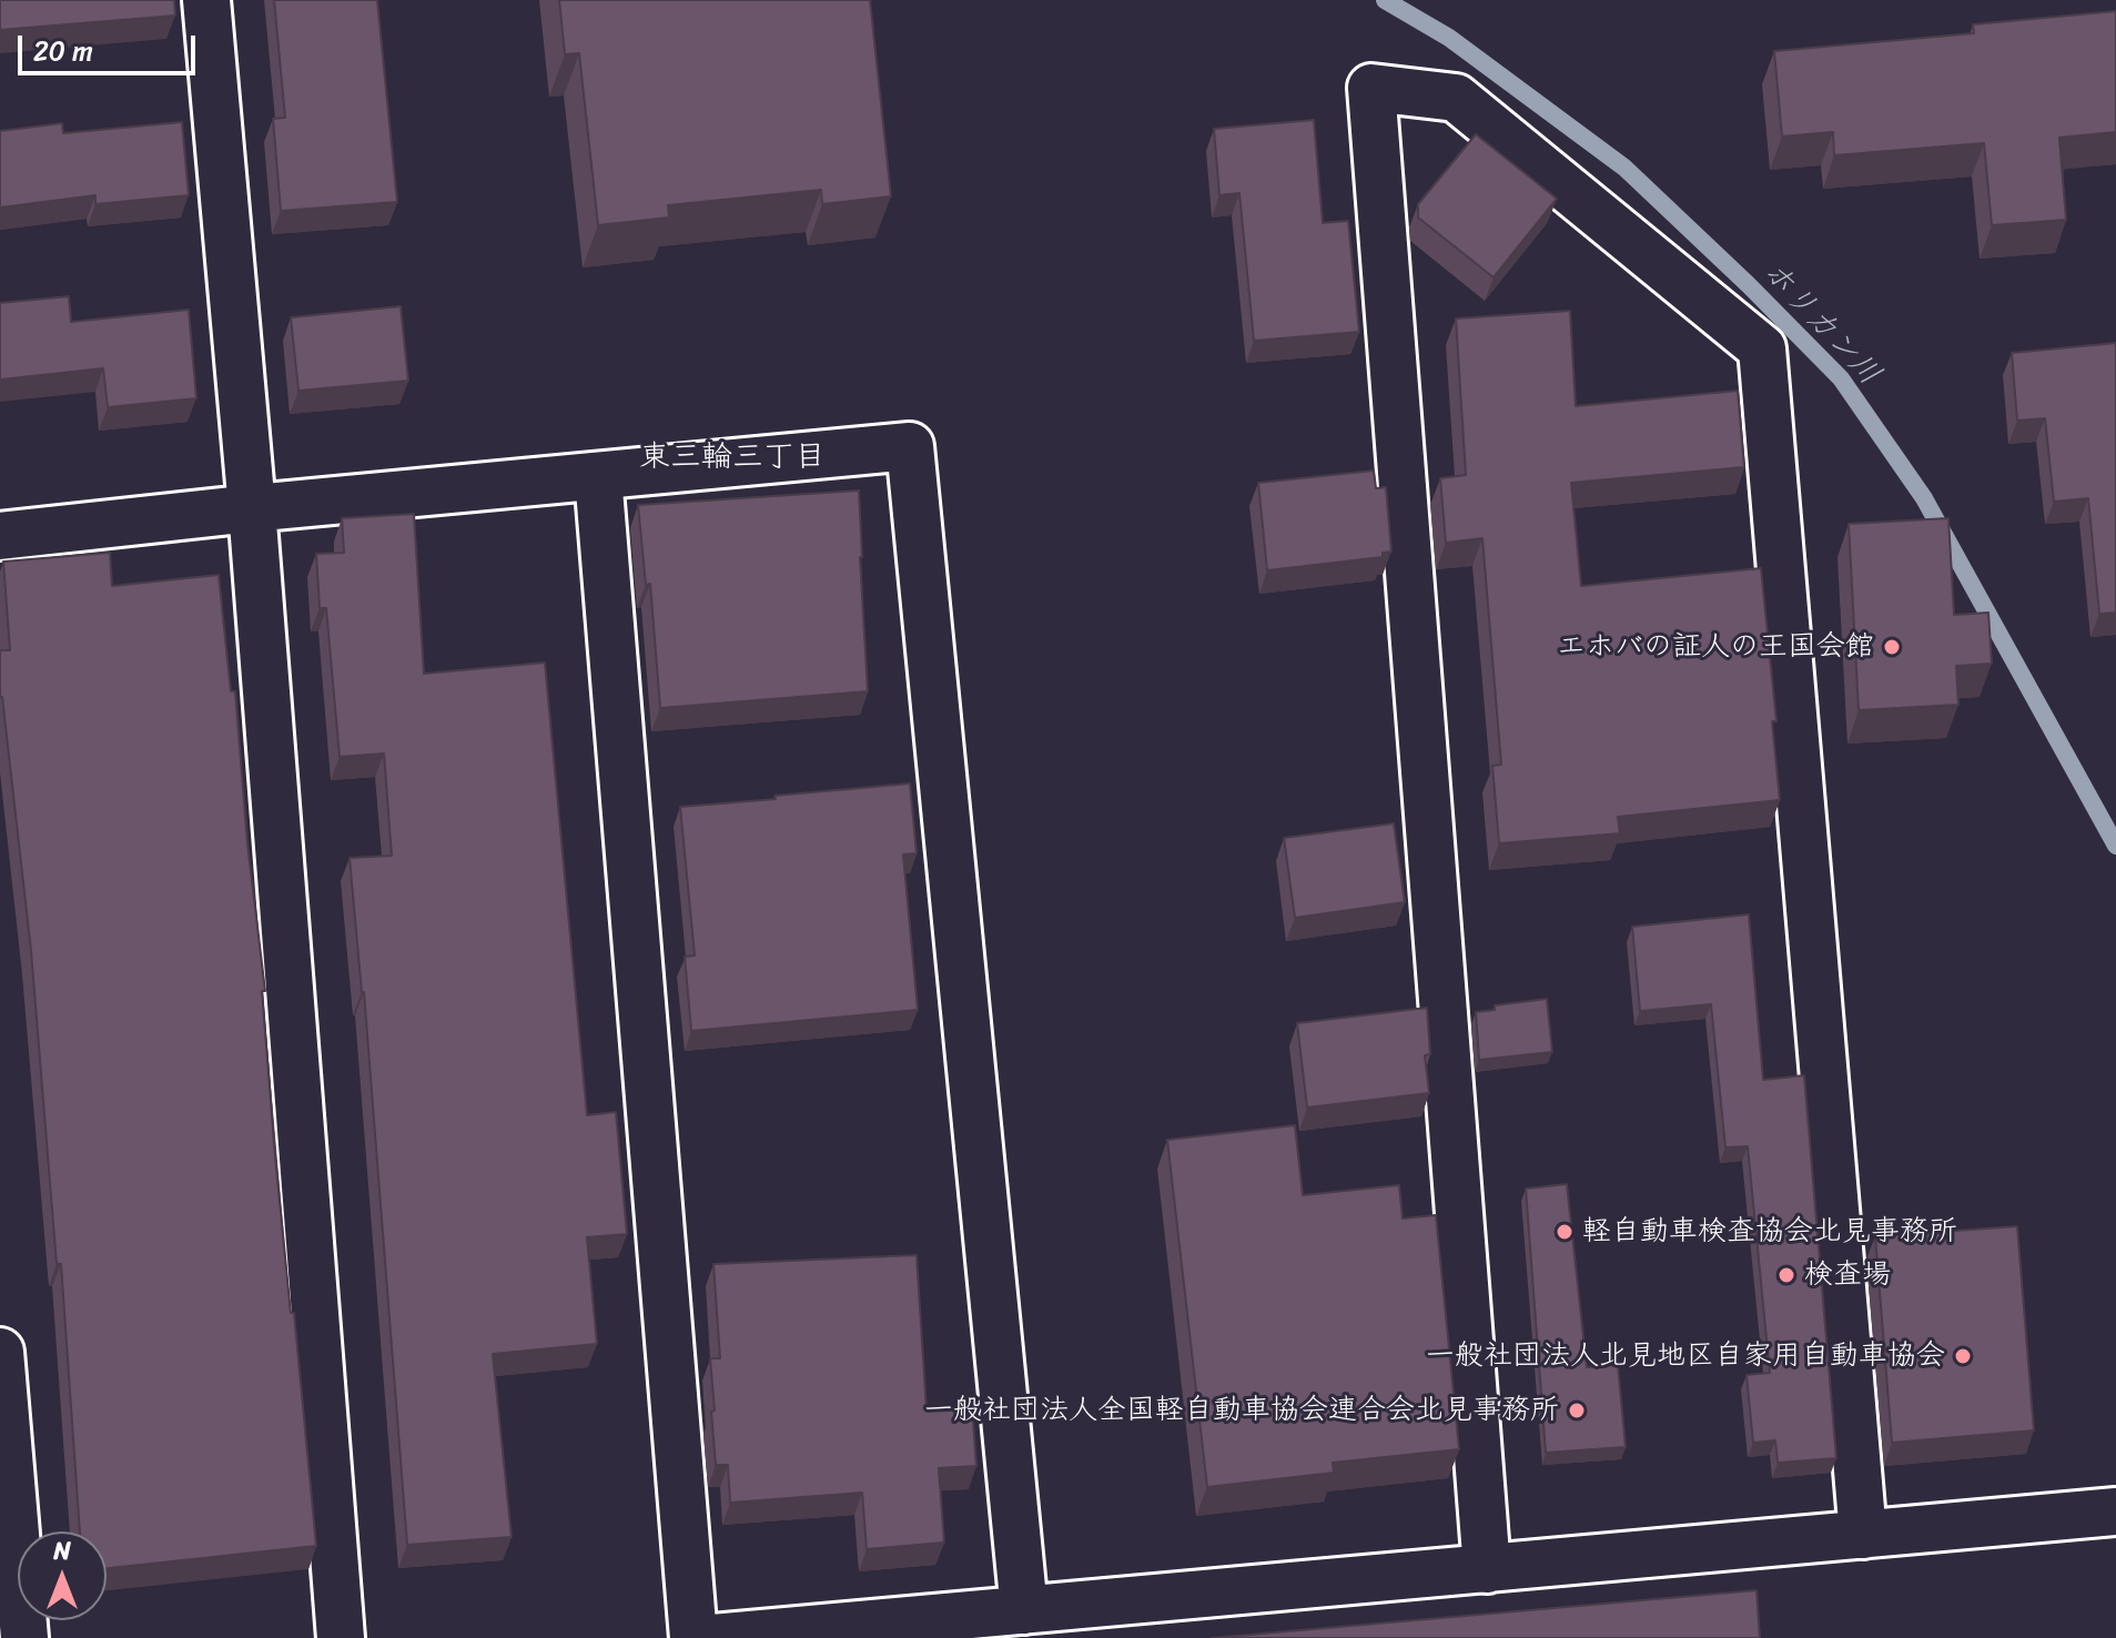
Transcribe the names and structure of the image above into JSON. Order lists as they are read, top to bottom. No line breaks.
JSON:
{"districts":["東三輪三丁目"],"water":["ホリカン川"],"places":["エホバの証人の王国会館","軽自動車検査協会北見事務所","検査場","一般社団法人北見地区自家用自動車協会","一般社団法人全国軽自動車協会連合会北見事務所"],"scale_bar":"20 m","north":"top"}
